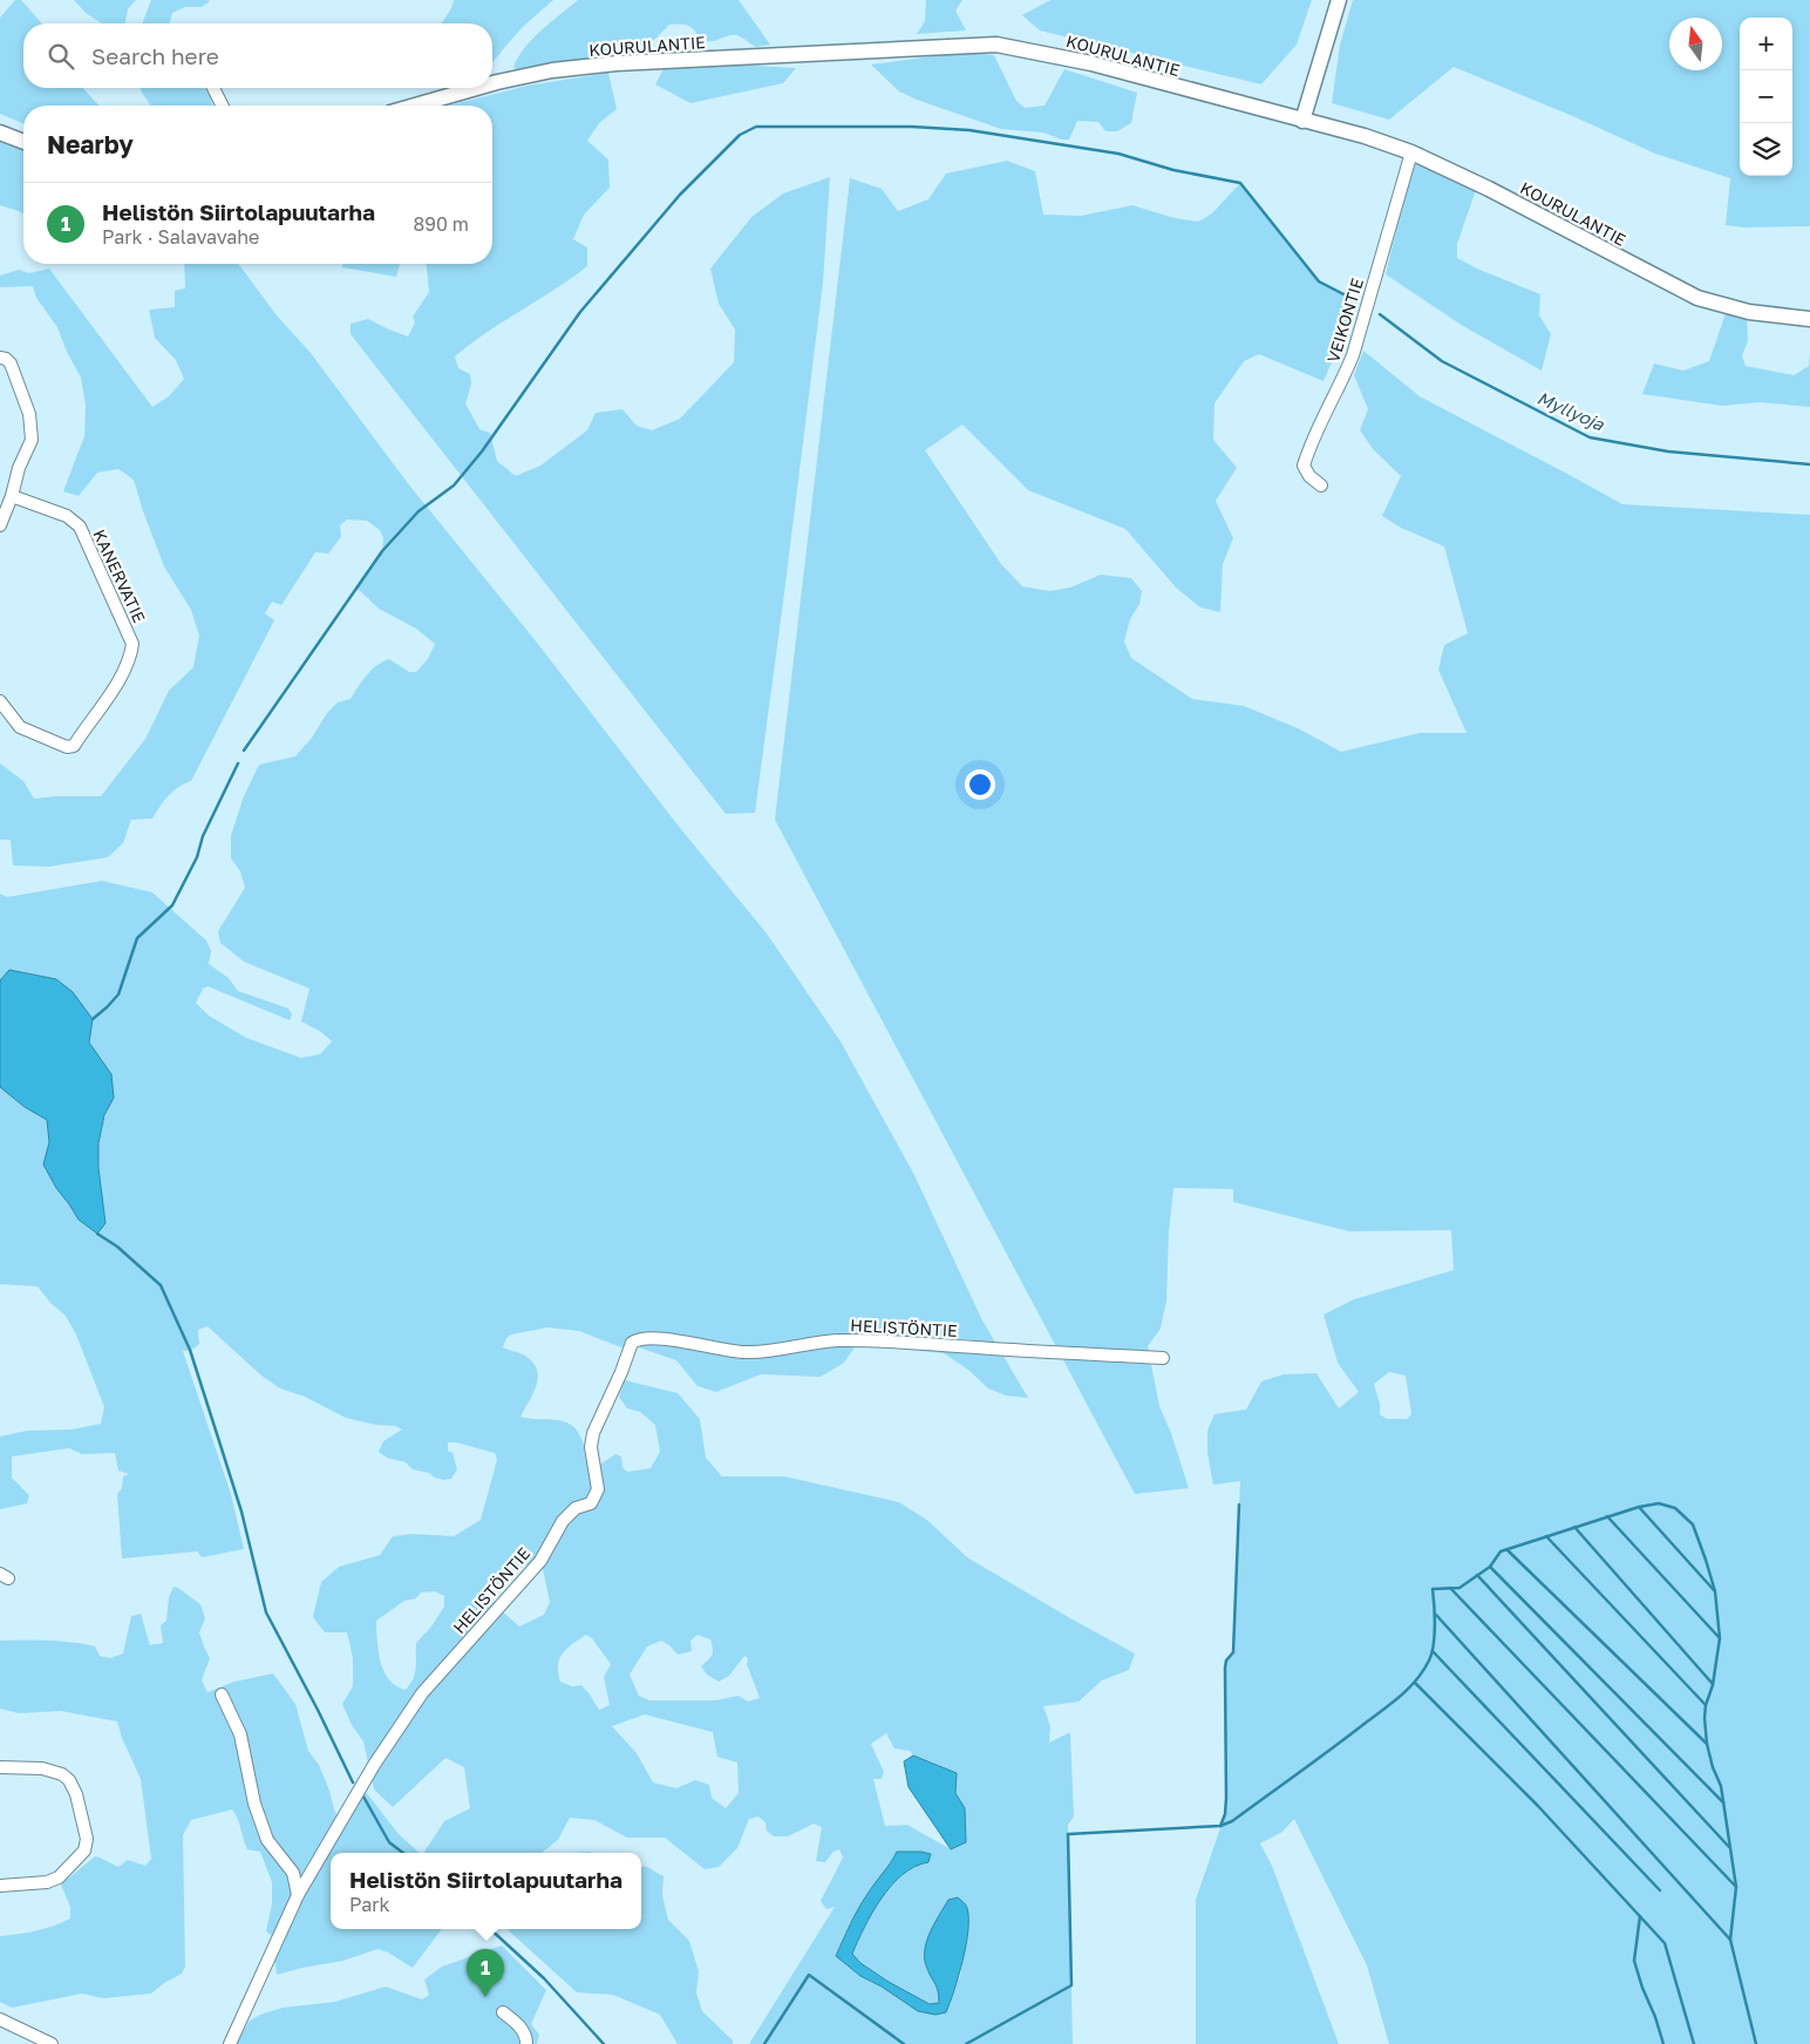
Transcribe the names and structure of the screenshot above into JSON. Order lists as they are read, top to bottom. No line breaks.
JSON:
{"streets":{"street":["KOURULANTIE","VEIKONTIE","KANERVATIE","HELISTÖNTIE"]},"crossings":[["KOURULANTIE","VEIKONTIE"]],"water":["Myllyoja"],"north":"top","page":{"map_buttons":["+","−"],"search":"Search here","heading":"Nearby","list":[{"mark":"1","name":"Helistön Siirtolapuutarha","note":"Park · Salavavahe","value":"890 m"}],"popup":["Helistön Siirtolapuutarha","Park"],"pins":"1"}}
